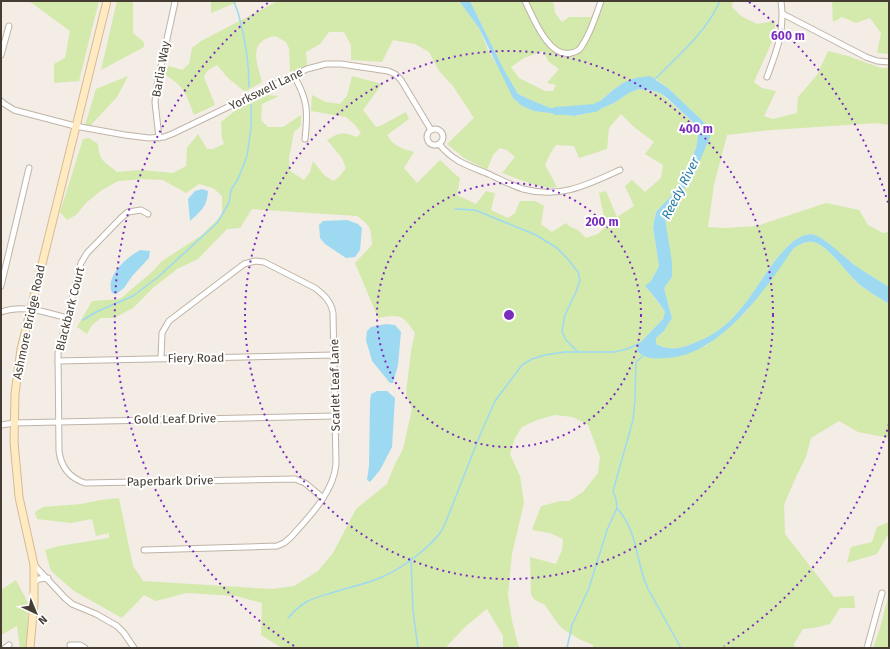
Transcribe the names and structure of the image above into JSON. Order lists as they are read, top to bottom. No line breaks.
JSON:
{"streets":{"main road":["Ashmore Bridge Road"],"street":["Barlia Way","Yorkswell Lane","Blackbark Court","Fiery Road","Scarlet Leaf Lane","Gold Leaf Drive","Paperbark Drive"]},"crossings":[["Barlia Way","Yorkswell Lane"],["Yorkswell Lane","Ashmore Bridge Road"],["Blackbark Court","Fiery Road"],["Blackbark Court","Gold Leaf Drive"],["Blackbark Court","Paperbark Drive"],["Ashmore Bridge Road","Gold Leaf Drive"],["Fiery Road","Scarlet Leaf Lane"],["Scarlet Leaf Lane","Gold Leaf Drive"],["Scarlet Leaf Lane","Paperbark Drive"],["Gold Leaf Drive","Paperbark Drive"]],"water":["Reedy River"],"north":"bottom right","rings":["600 m","400 m","200 m"]}
